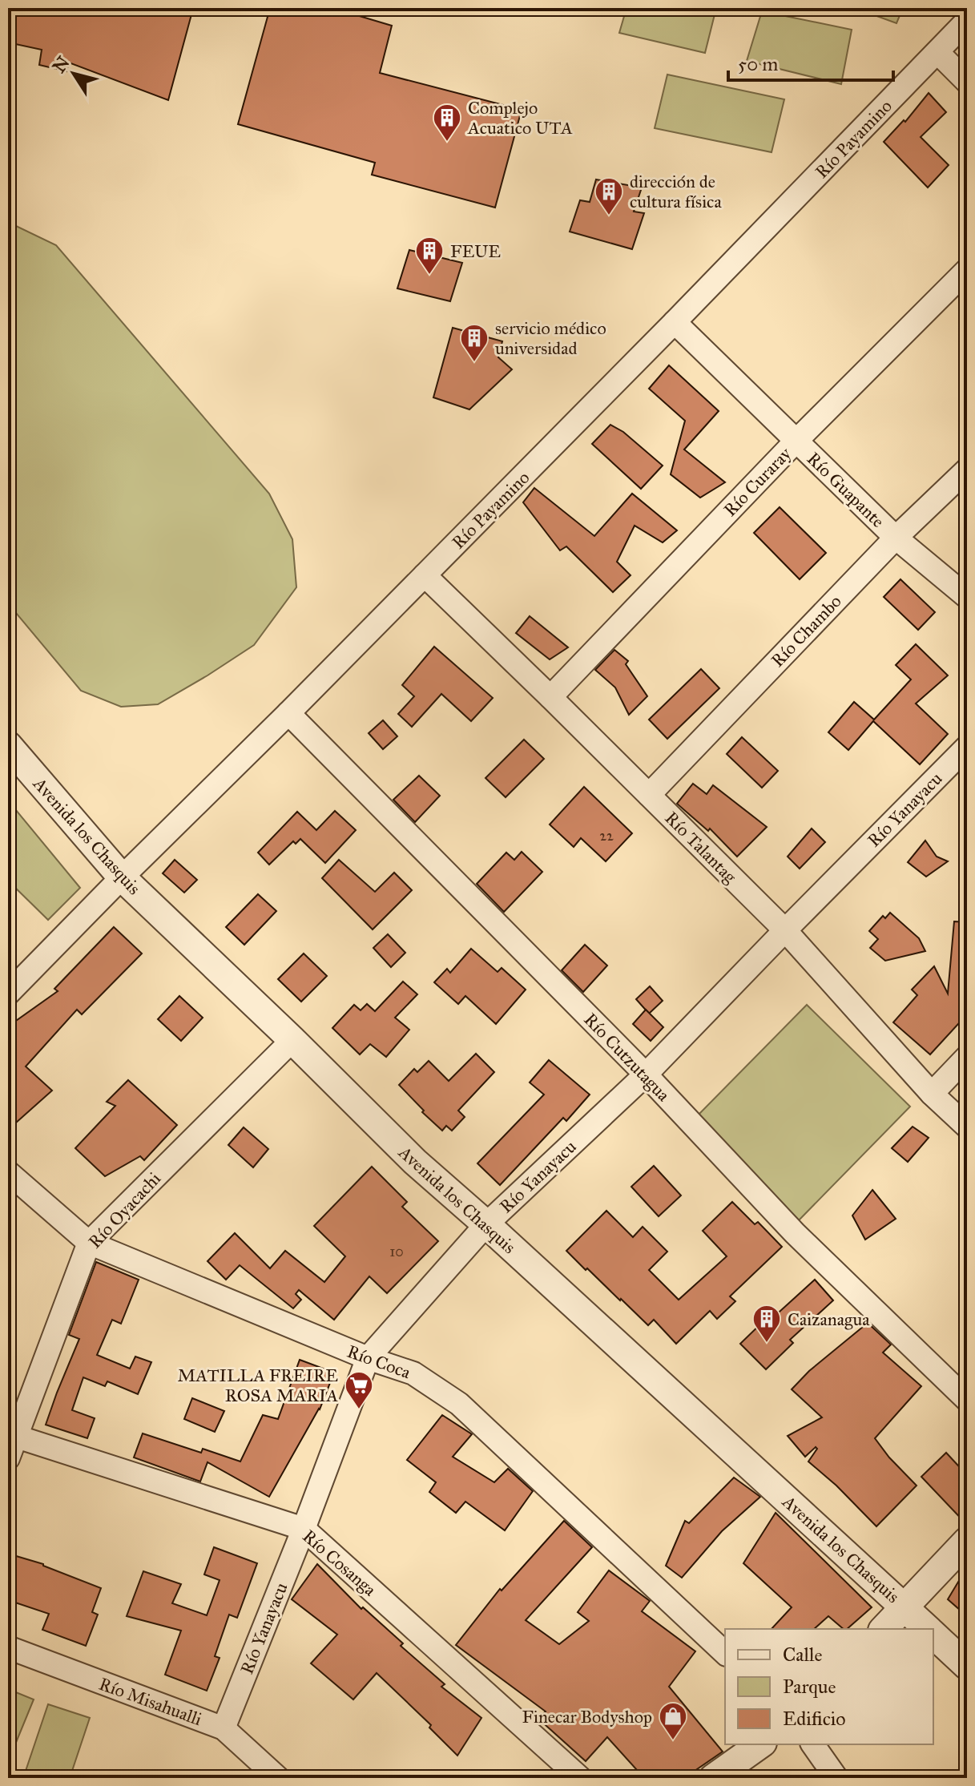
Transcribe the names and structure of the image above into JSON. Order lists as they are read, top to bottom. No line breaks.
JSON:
{"streets":{"street":["Río Payamino","Río Curaray","Río Guapante","Río Chambo","Río Yanayacu","Avenida los Chasquis","Río Talantag","Río Cutzutagua","Río Oyacachi","Río Coca","Río Cosanga","Río Misahualli"]},"crossings":[["Río Payamino","Río Guapante"],["Río Payamino","Avenida los Chasquis"],["Río Payamino","Río Talantag"],["Río Payamino","Río Cutzutagua"],["Río Curaray","Río Guapante"],["Río Curaray","Río Talantag"],["Río Guapante","Río Chambo"],["Río Chambo","Río Talantag"],["Río Yanayacu","Avenida los Chasquis"],["Río Yanayacu","Río Talantag"],["Río Yanayacu","Río Cutzutagua"],["Río Yanayacu","Río Coca"],["Río Yanayacu","Río Cosanga"],["Río Yanayacu","Río Misahualli"],["Avenida los Chasquis","Río Oyacachi"],["Río Oyacachi","Río Coca"],["Río Oyacachi","Río Cosanga"]],"places":{"building":["Complejo Acuatico UTA","dirección de cultura física","FEUE","servicio médico universidad","Caizanagua"],"supermarket":["MATILLA FREIRE ROSA MARIA"],"shop":["Finecar Bodyshop"]},"house_numbers":["22","10"],"legend":["Calle","Parque","Edificio"],"scale_bar":"50 m","north":"top left"}
